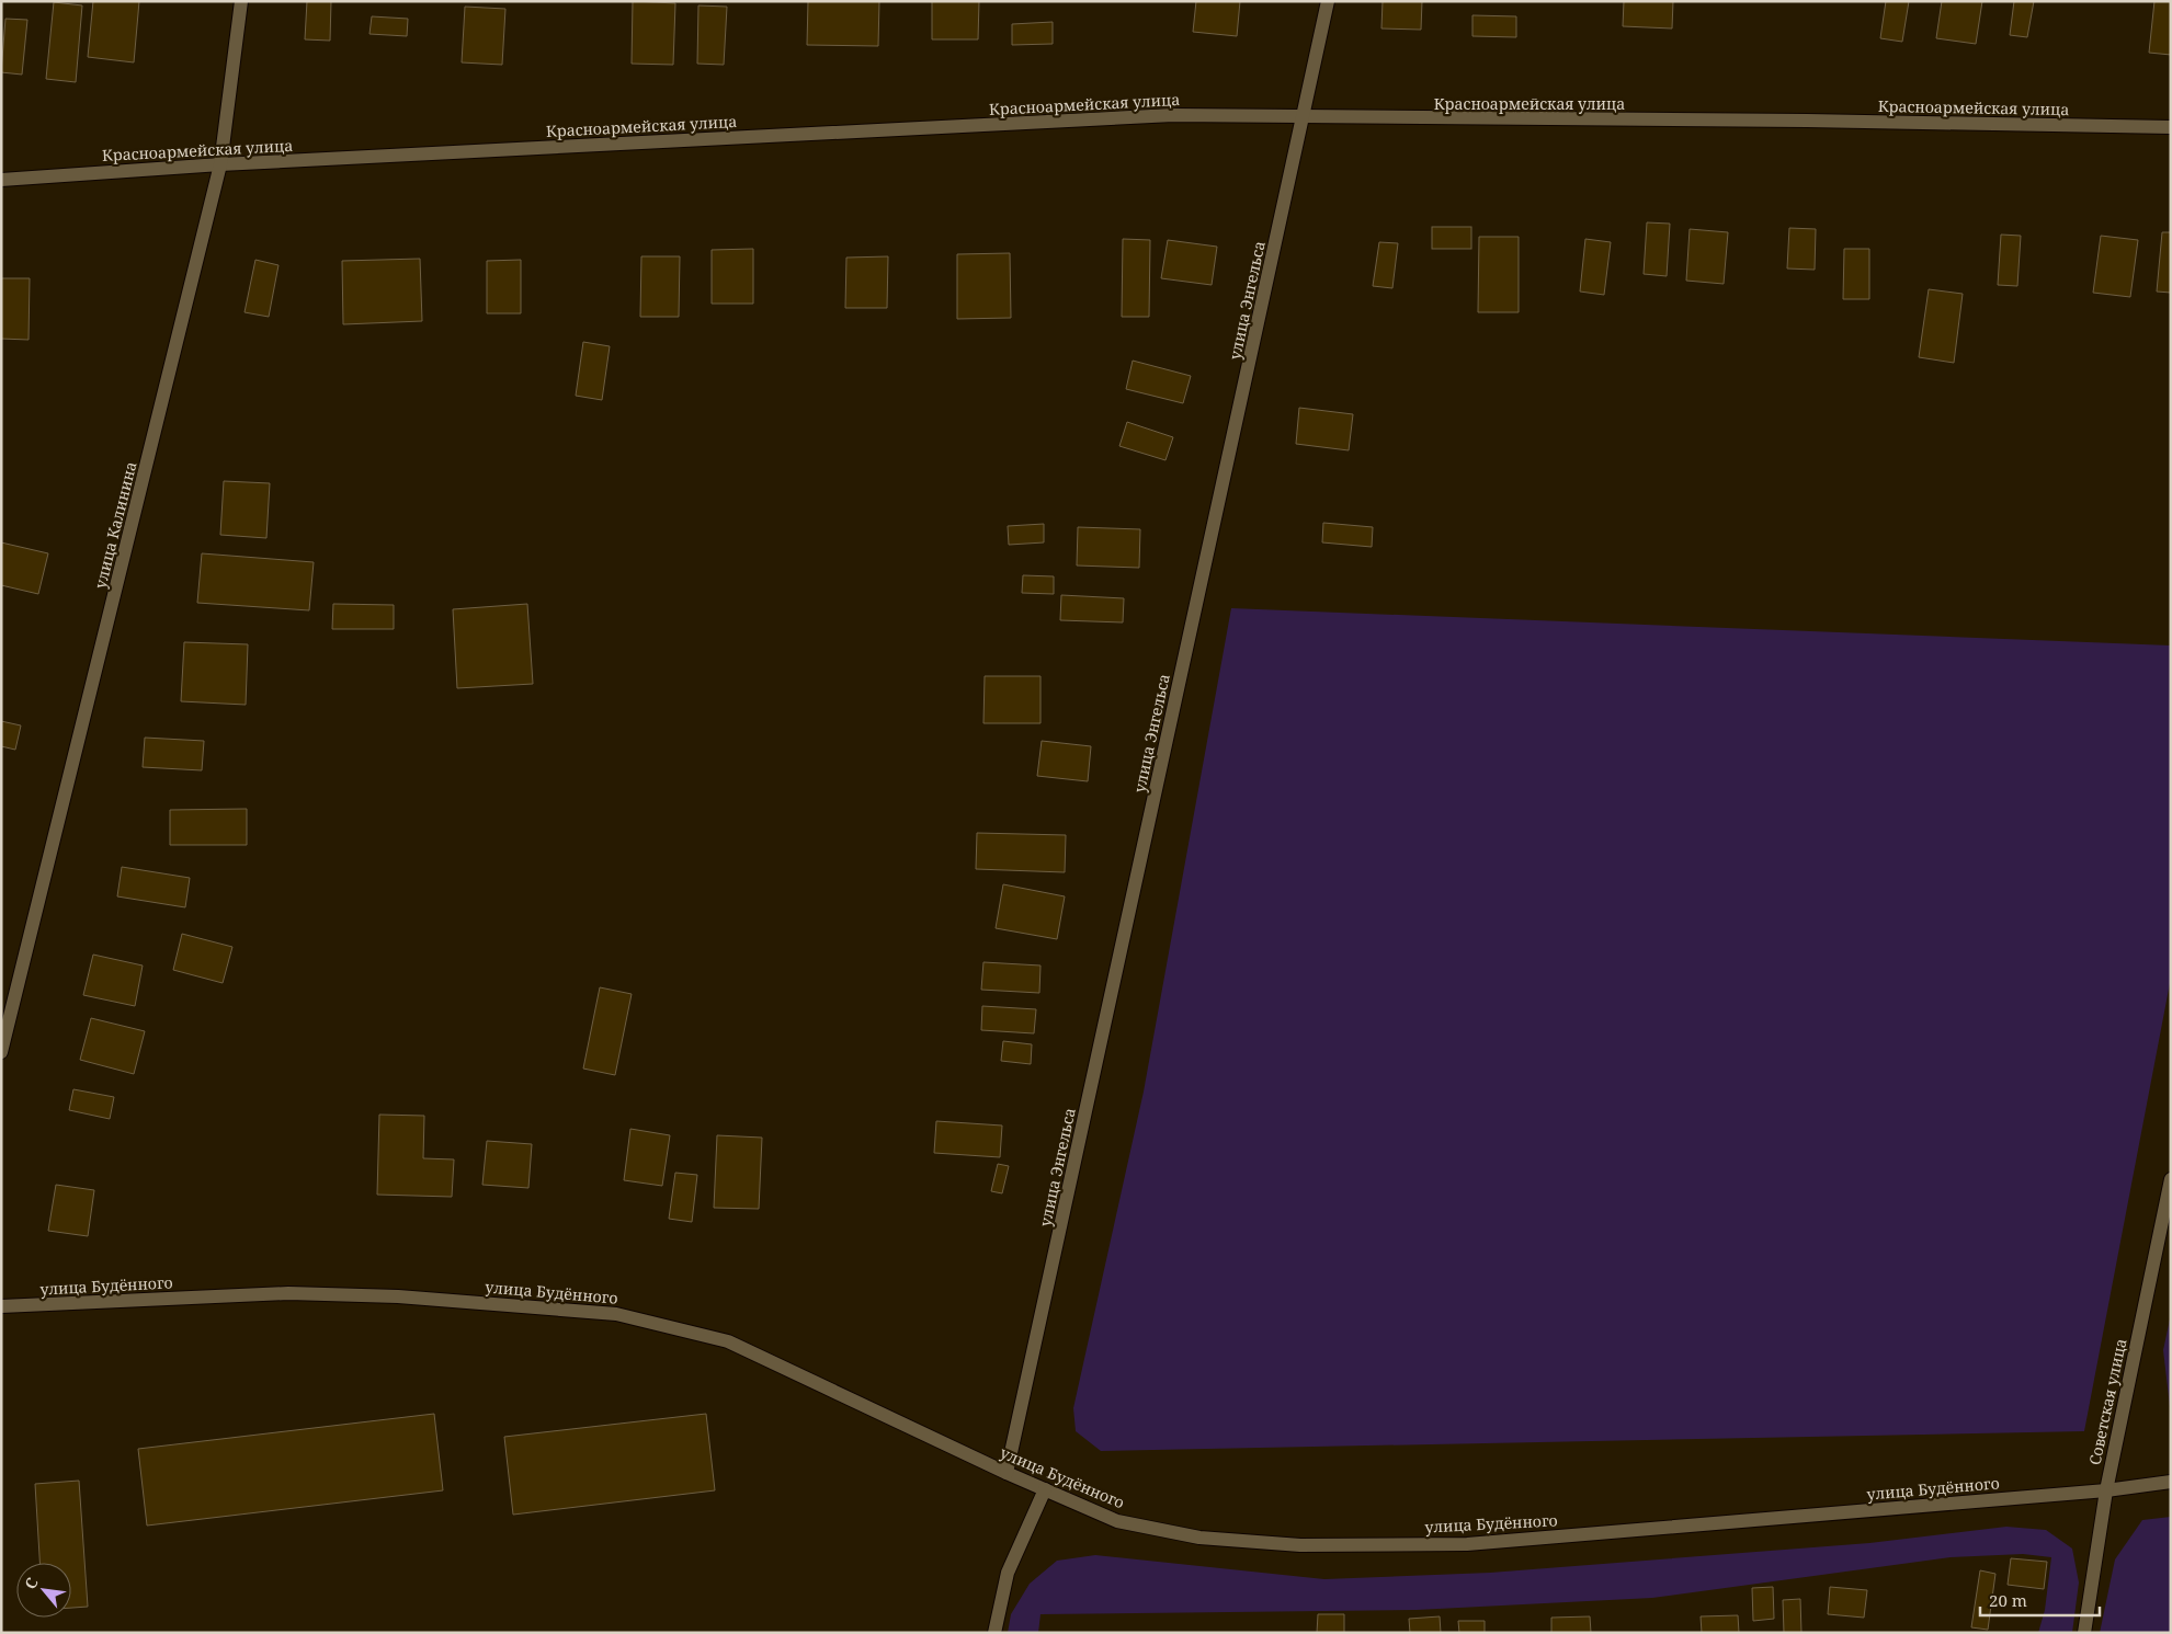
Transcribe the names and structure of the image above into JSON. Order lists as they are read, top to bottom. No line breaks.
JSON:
{"streets":{"street":["Красноармейская улица","улица Энгельса","улица Калинина","улица Будённого","Советская улица"]},"crossings":[["Красноармейская улица","улица Энгельса"],["Красноармейская улица","улица Калинина"],["улица Энгельса","улица Будённого"],["улица Будённого","Советская улица"]],"scale_bar":"20 m","north":"top left"}
